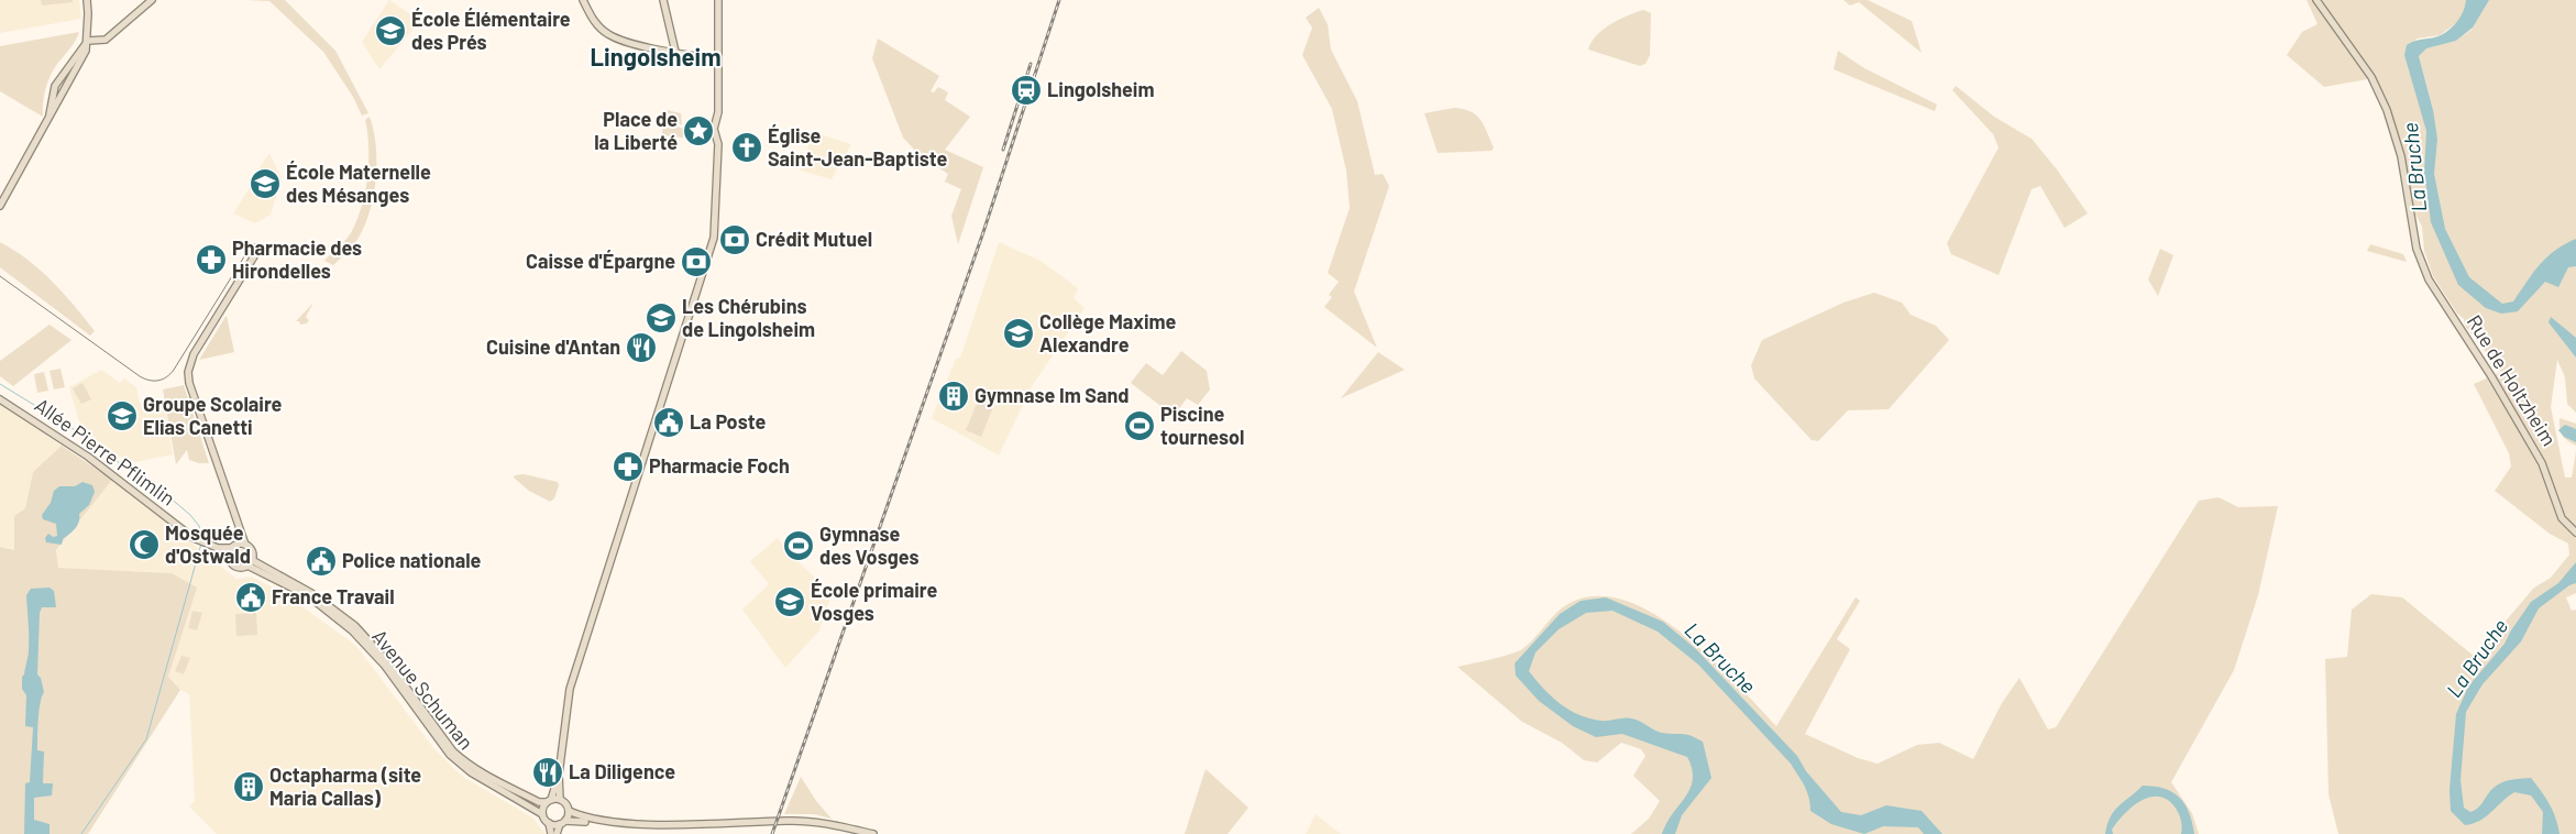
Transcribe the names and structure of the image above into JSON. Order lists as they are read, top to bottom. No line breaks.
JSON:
{"streets":{"main road":["Rue de Holtzheim","Allée Pierre Pflimlin","Avenue Schuman"]},"crossings":[["Allée Pierre Pflimlin","Avenue Schuman"]],"districts":["Lingolsheim"],"water":["La Bruche"],"places":{"school or university":["École Élémentaire des Prés","École Maternelle des Mésanges","Les Chérubins de Lingolsheim","Collège Maxime Alexandre","Groupe Scolaire Elias Canetti","École primaire Vosges"],"station":["Lingolsheim"],"place":["Place de la Liberté"],"church":["Église Saint-Jean-Baptiste"],"bank":["Crédit Mutuel","Caisse d'Épargne"],"pharmacy":["Pharmacie des Hirondelles","Pharmacie Foch"],"restaurant":["Cuisine d'Antan","La Diligence"],"building":["Gymnase Im Sand","Octapharma (site Maria Callas)"],"public building":["La Poste","Police nationale","France Travail"],"sports":["Piscine tournesol","Gymnase des Vosges"],"mosque":["Mosquée d'Ostwald"]}}
